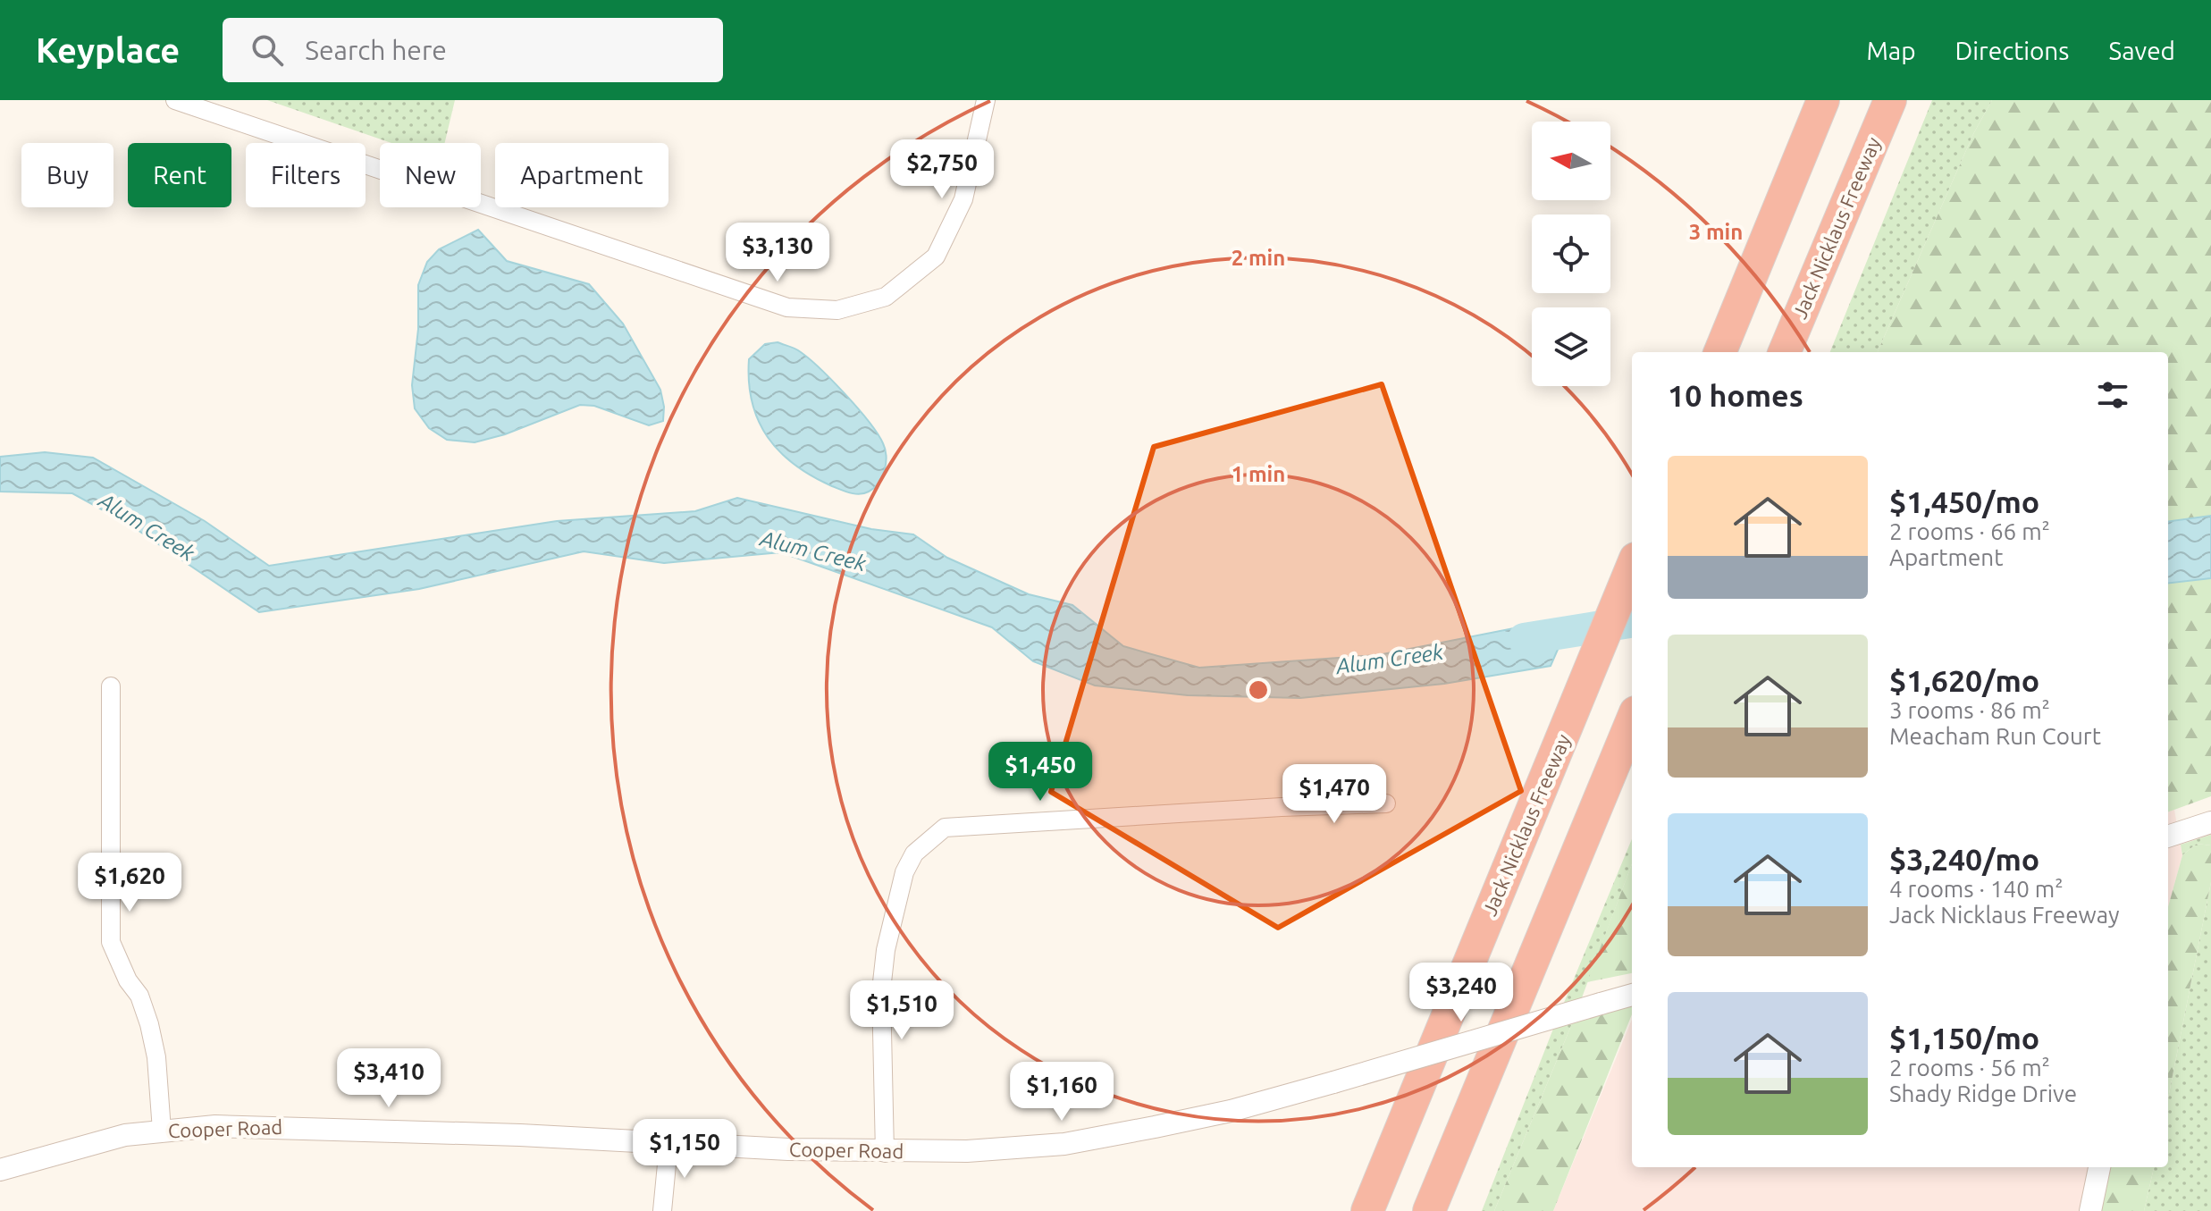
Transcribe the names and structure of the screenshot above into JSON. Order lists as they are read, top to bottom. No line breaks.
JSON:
{"streets":{"highway":["Jack Nicklaus Freeway"],"street":["Cooper Road"]},"water":["Alum Creek"],"north":"left","page":{"header":"Keyplace","search":"Search here","nav":["Map","Directions","Saved"],"price":["$2,750","$3,130","$1,450","$1,470","$1,620","$3,240","$1,510","$3,410","$1,160","$1,150"],"chip":["Buy","Rent","Filters","New","Apartment"],"heading":"10 homes","list":[{"name":"$1,450/mo","note":"2 rooms · 66 m² · Apartment"},{"name":"$1,620/mo","note":"3 rooms · 86 m² · Meacham Run Court"},{"name":"$3,240/mo","note":"4 rooms · 140 m² · Jack Nicklaus Freeway"},{"name":"$1,150/mo","note":"2 rooms · 56 m² · Shady Ridge Drive"}]},"rings":["3 min","2 min","1 min"]}
